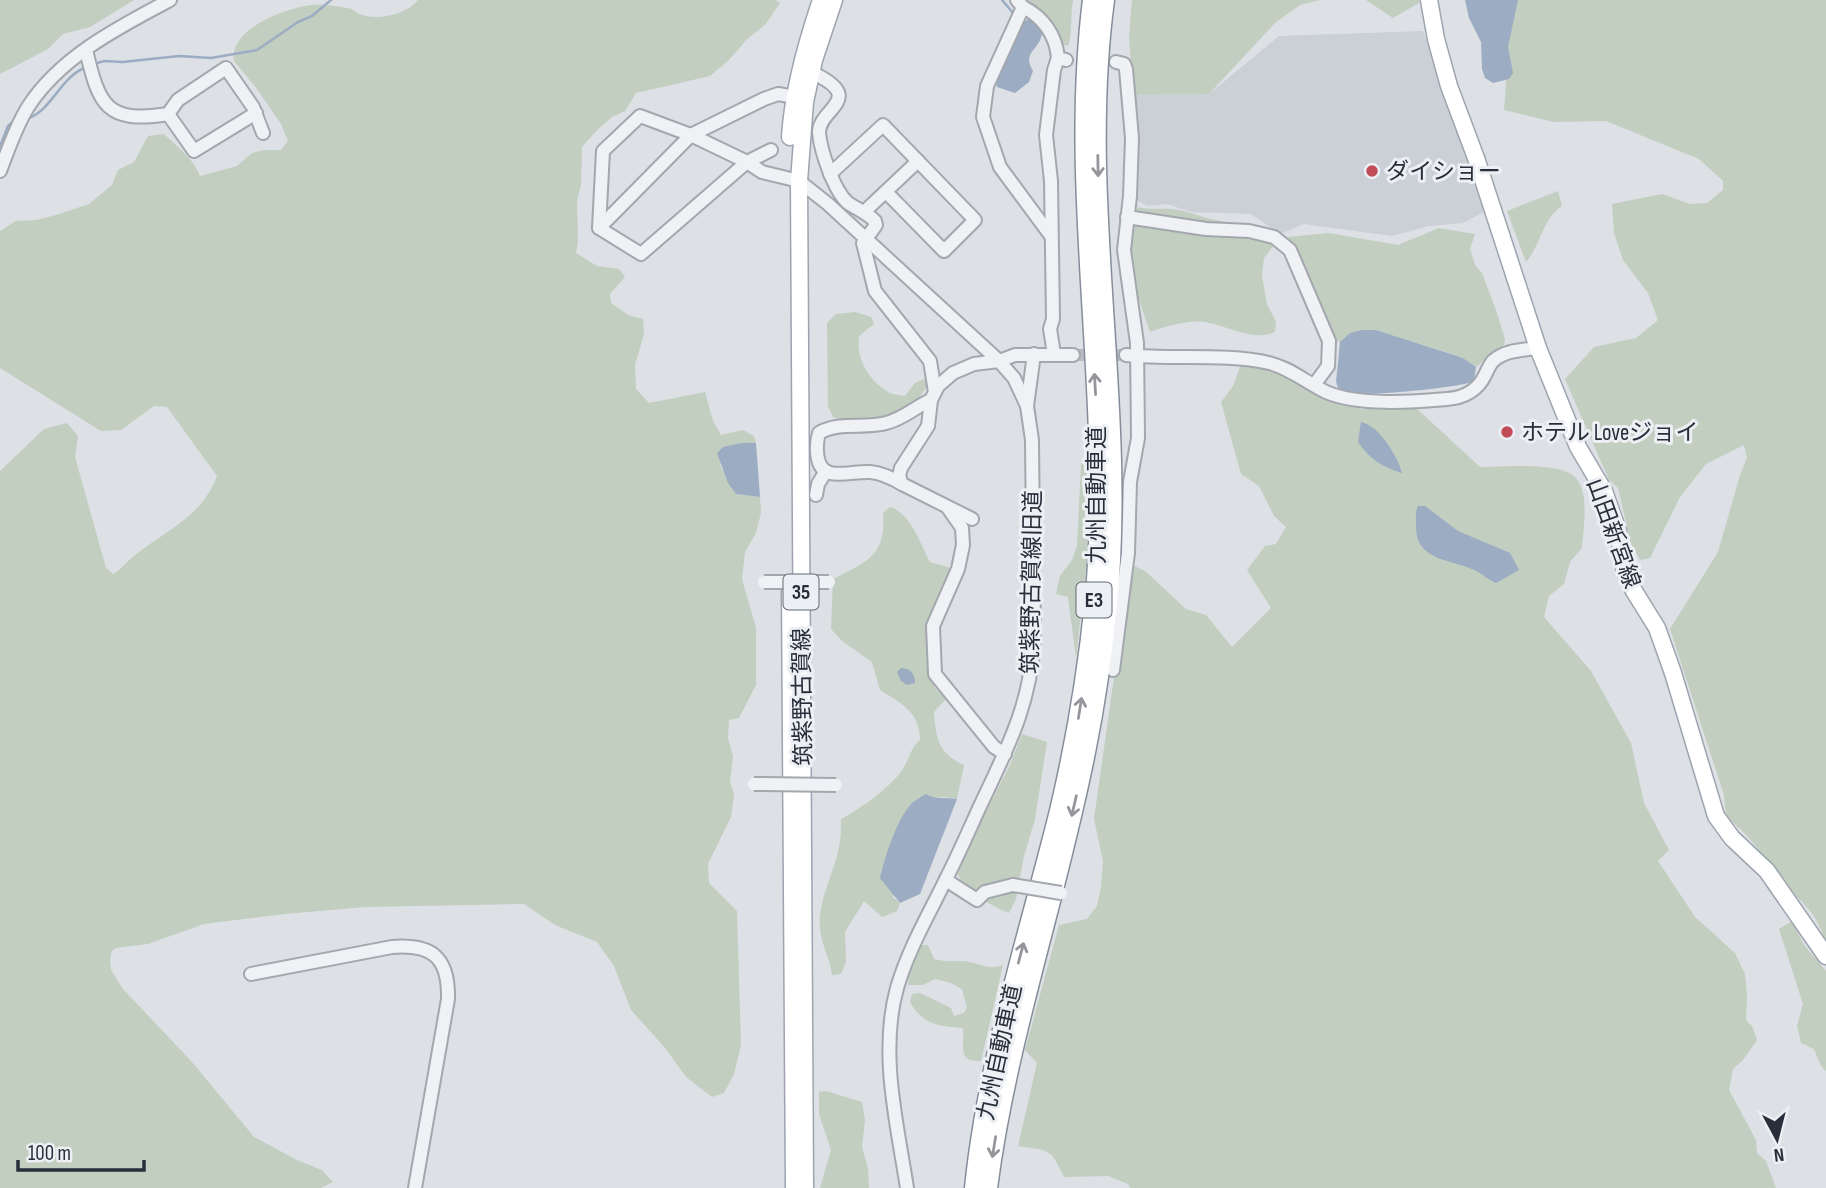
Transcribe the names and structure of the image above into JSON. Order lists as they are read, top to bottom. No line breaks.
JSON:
{"streets":{"highway":["九州自動車道","E3"],"main road":["山田新宮線","35","筑紫野古賀線"],"street":["筑紫野古賀線旧道"]},"crossings":[["筑紫野古賀線旧道","筑紫野古賀線"]],"places":["ダイショー","ホテル Loveジョイ"],"scale_bar":"100 m","north":"bottom"}
